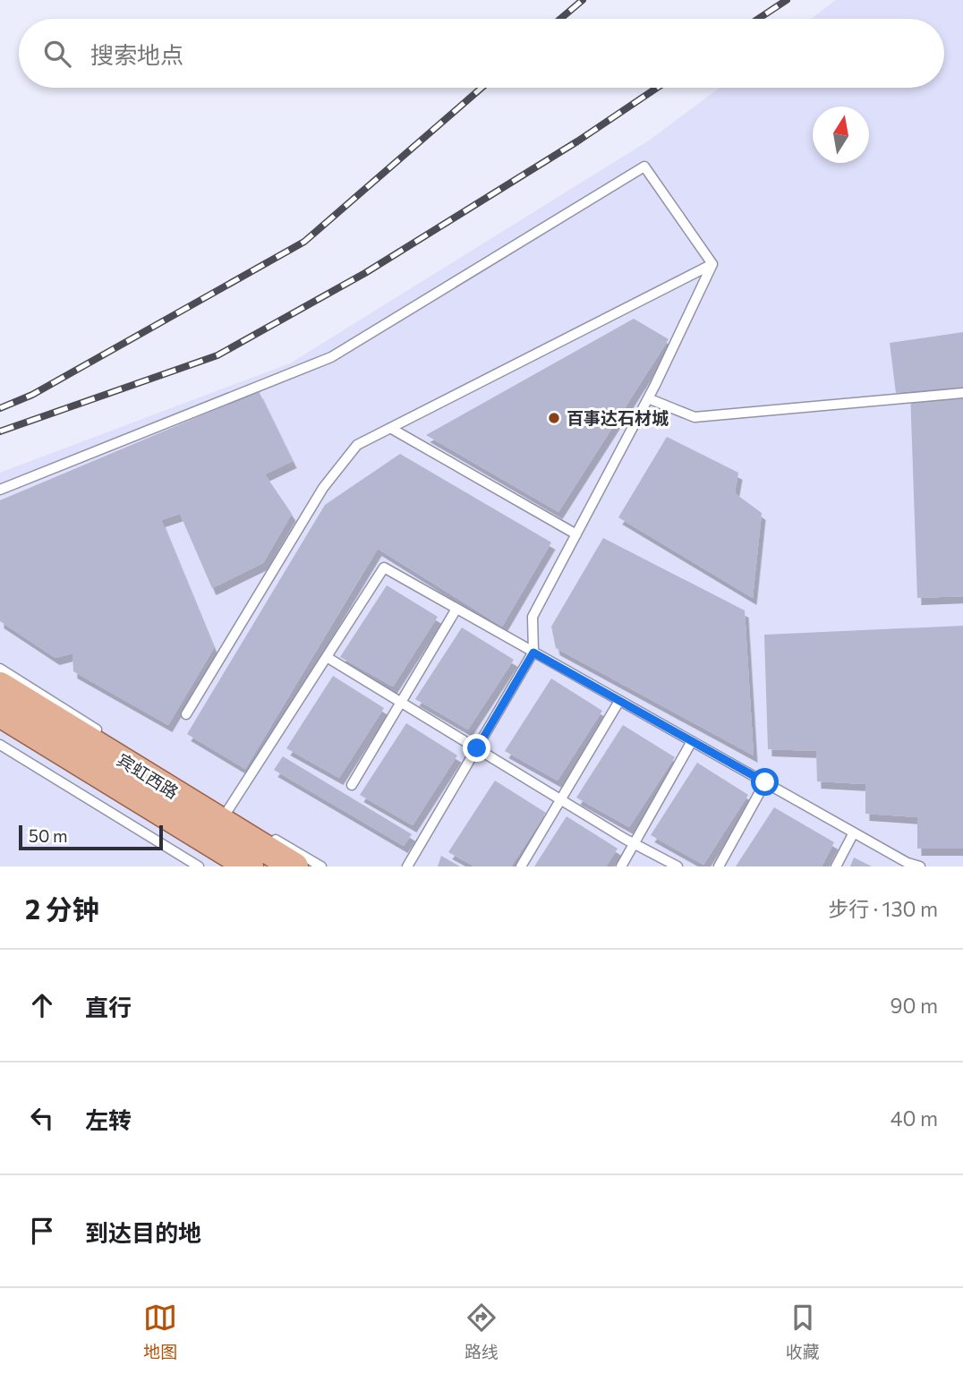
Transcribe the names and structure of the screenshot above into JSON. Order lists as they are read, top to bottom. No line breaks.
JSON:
{"streets":{"main road":["宾虹西路"]},"places":["百事达石材城"],"scale_bar":"50 m","north":"top","page":{"search":"搜索地点","scale":"50 m","heading":["2 分钟","步行 · 130 m"],"list":[["直行","90 m"],["左转","40 m"],"到达目的地"],"nav":["地图","路线","收藏"]}}
